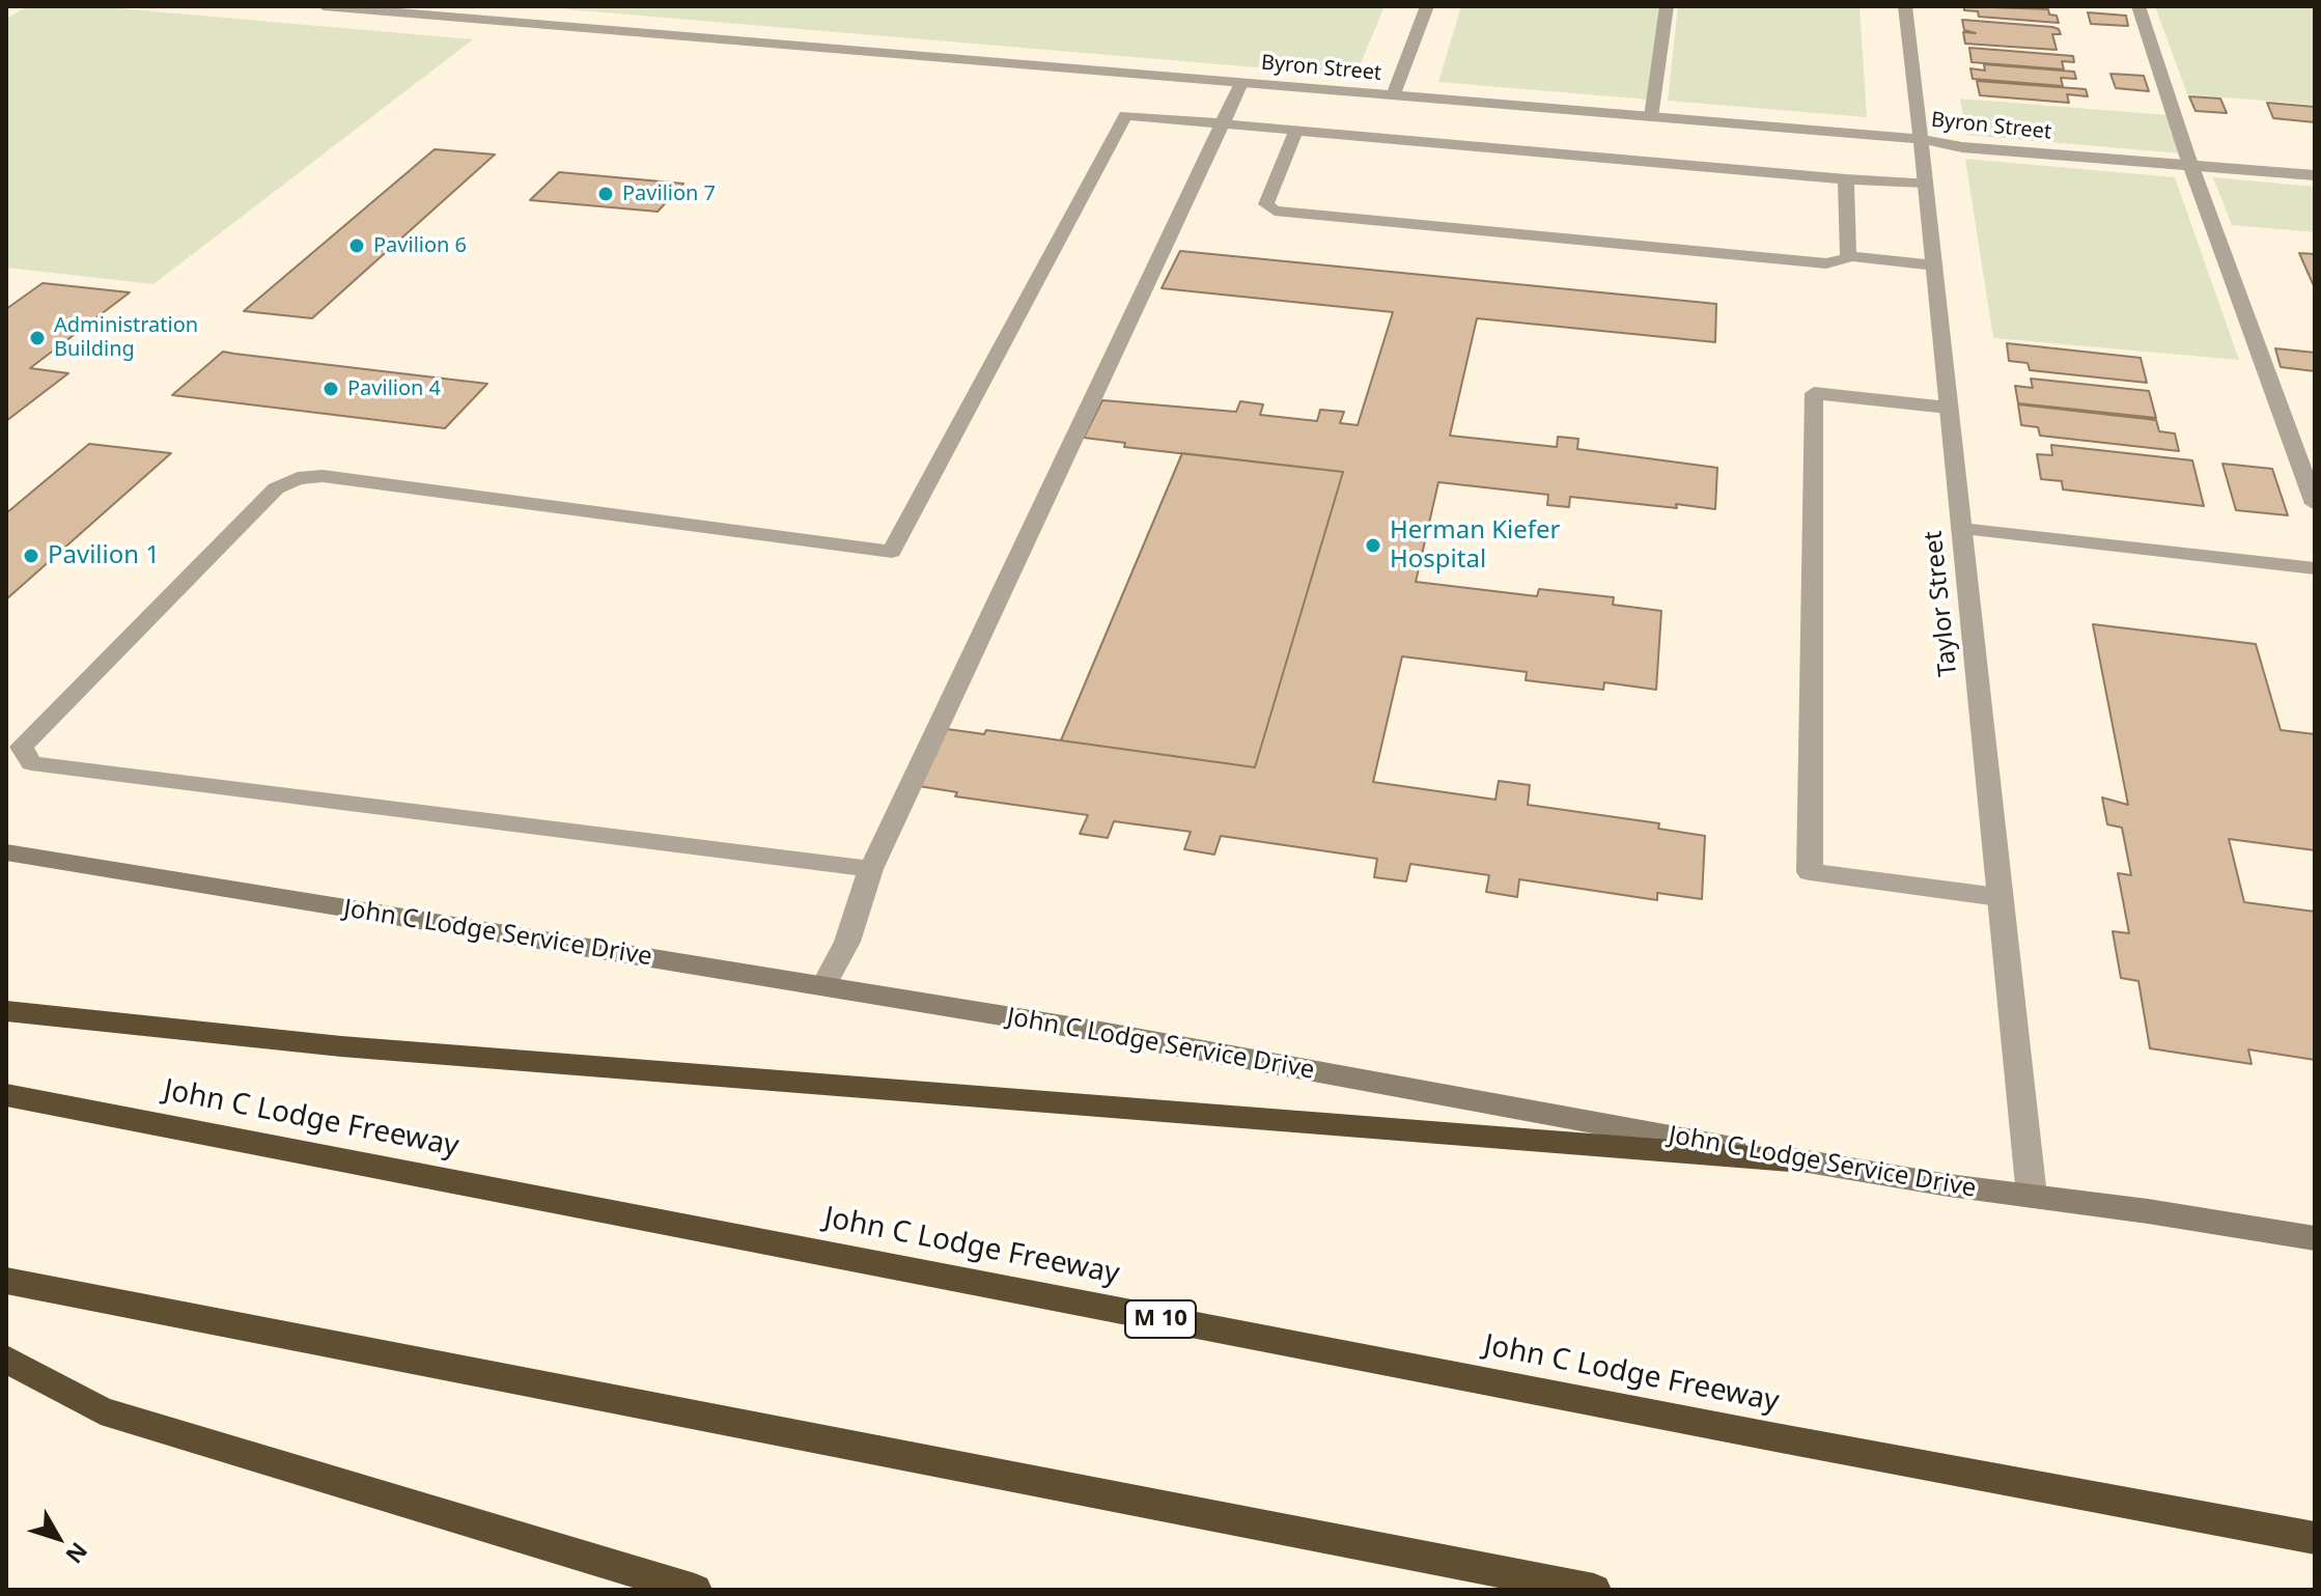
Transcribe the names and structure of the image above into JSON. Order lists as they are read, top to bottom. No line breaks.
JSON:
{"streets":{"highway":["John C Lodge Freeway","M 10"],"main road":["John C Lodge Service Drive"],"street":["Byron Street","Taylor Street"]},"crossings":[["Byron Street","Taylor Street"],["Taylor Street","John C Lodge Service Drive"]],"places":["Pavilion 7","Pavilion 6","Administration Building","Pavilion 4","Herman Kiefer Hospital","Pavilion 1"],"north":"bottom right"}
